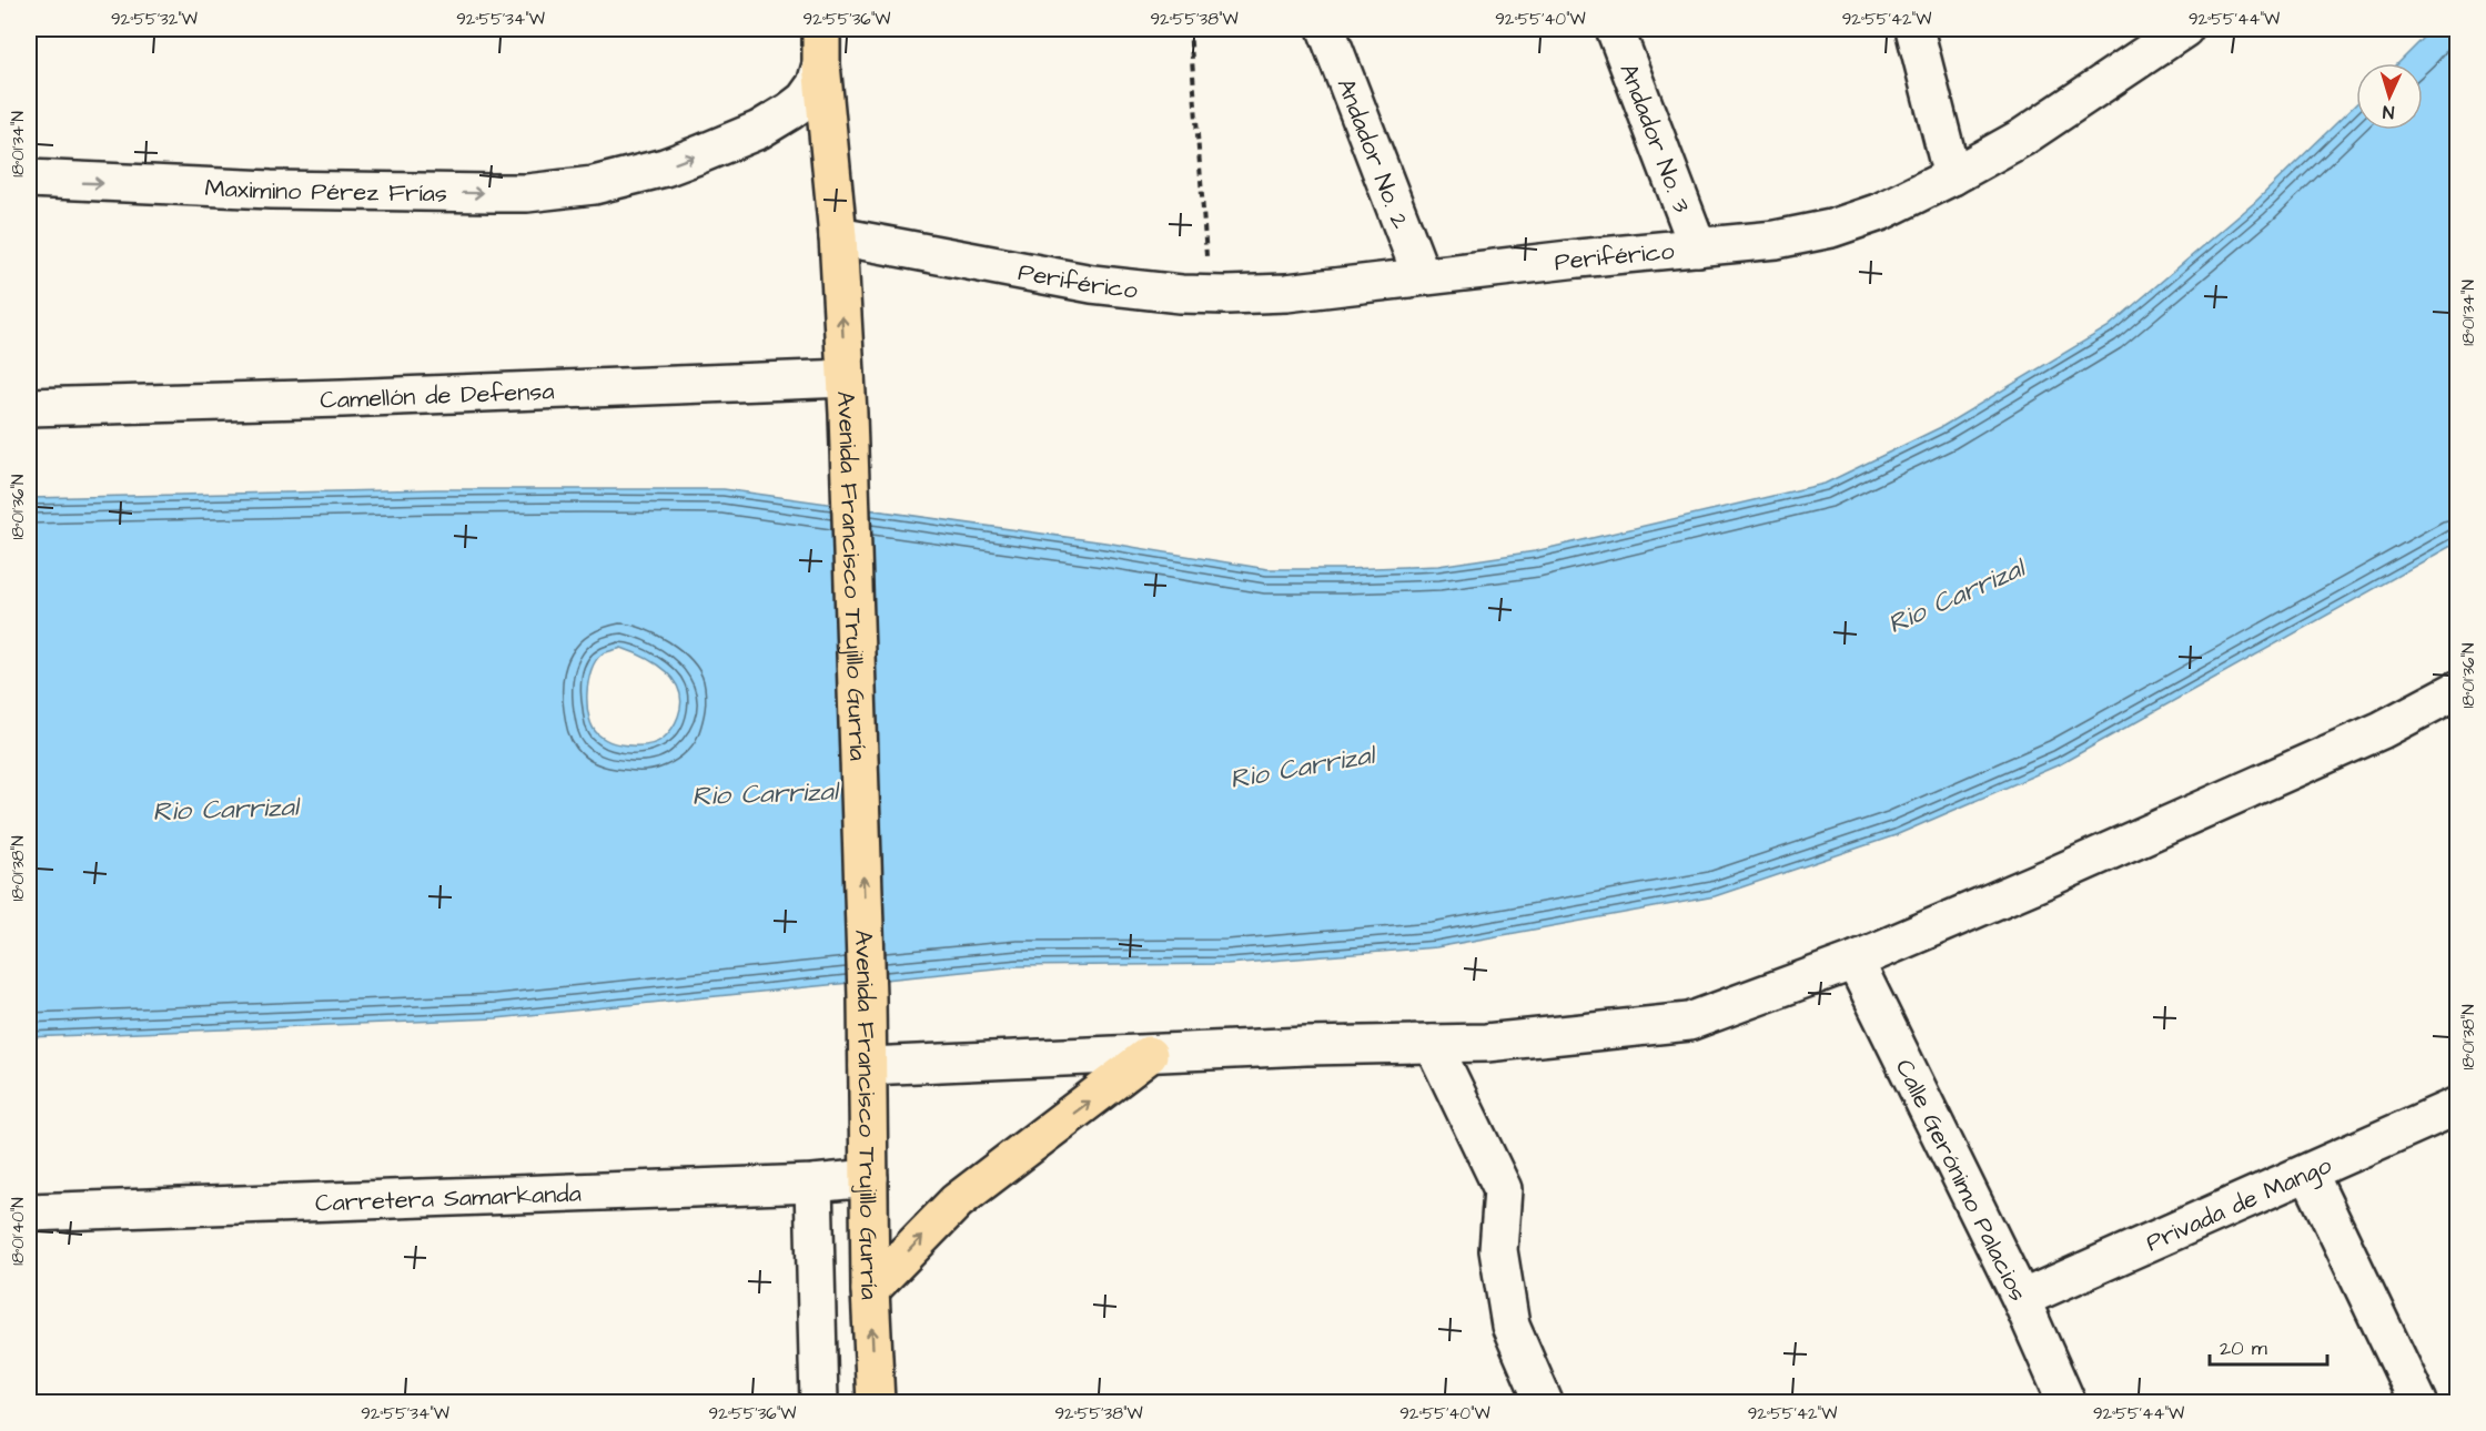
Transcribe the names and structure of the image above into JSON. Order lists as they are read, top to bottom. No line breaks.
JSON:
{"streets":{"main road":["Avenida Francisco Trujillo Gurría"],"street":["Andador No. 3","Andador No. 2","Maximino Pérez Frías","Periférico","Camellón de Defensa","Calle Gerónimo Palacios","Carretera Samarkanda","Privada de Mango"]},"crossings":[["Andador No. 3","Periférico"],["Andador No. 2","Periférico"],["Maximino Pérez Frías","Avenida Francisco Trujillo Gurría"],["Periférico","Avenida Francisco Trujillo Gurría"],["Camellón de Defensa","Avenida Francisco Trujillo Gurría"],["Avenida Francisco Trujillo Gurría","Carretera Samarkanda"],["Calle Gerónimo Palacios","Privada de Mango"]],"one_way":["Maximino Pérez Frías","Avenida Francisco Trujillo Gurría"],"water":["Rio Carrizal"],"scale_bar":"20 m","north":"bottom","coordinates":["92°55'32\"W","92°55'34\"W","92°55'36\"W","92°55'38\"W","92°55'40\"W","92°55'42\"W","92°55'44\"W","18°01'34\"N","18°01'36\"N","18°01'38\"N","18°01'40\"N"]}
